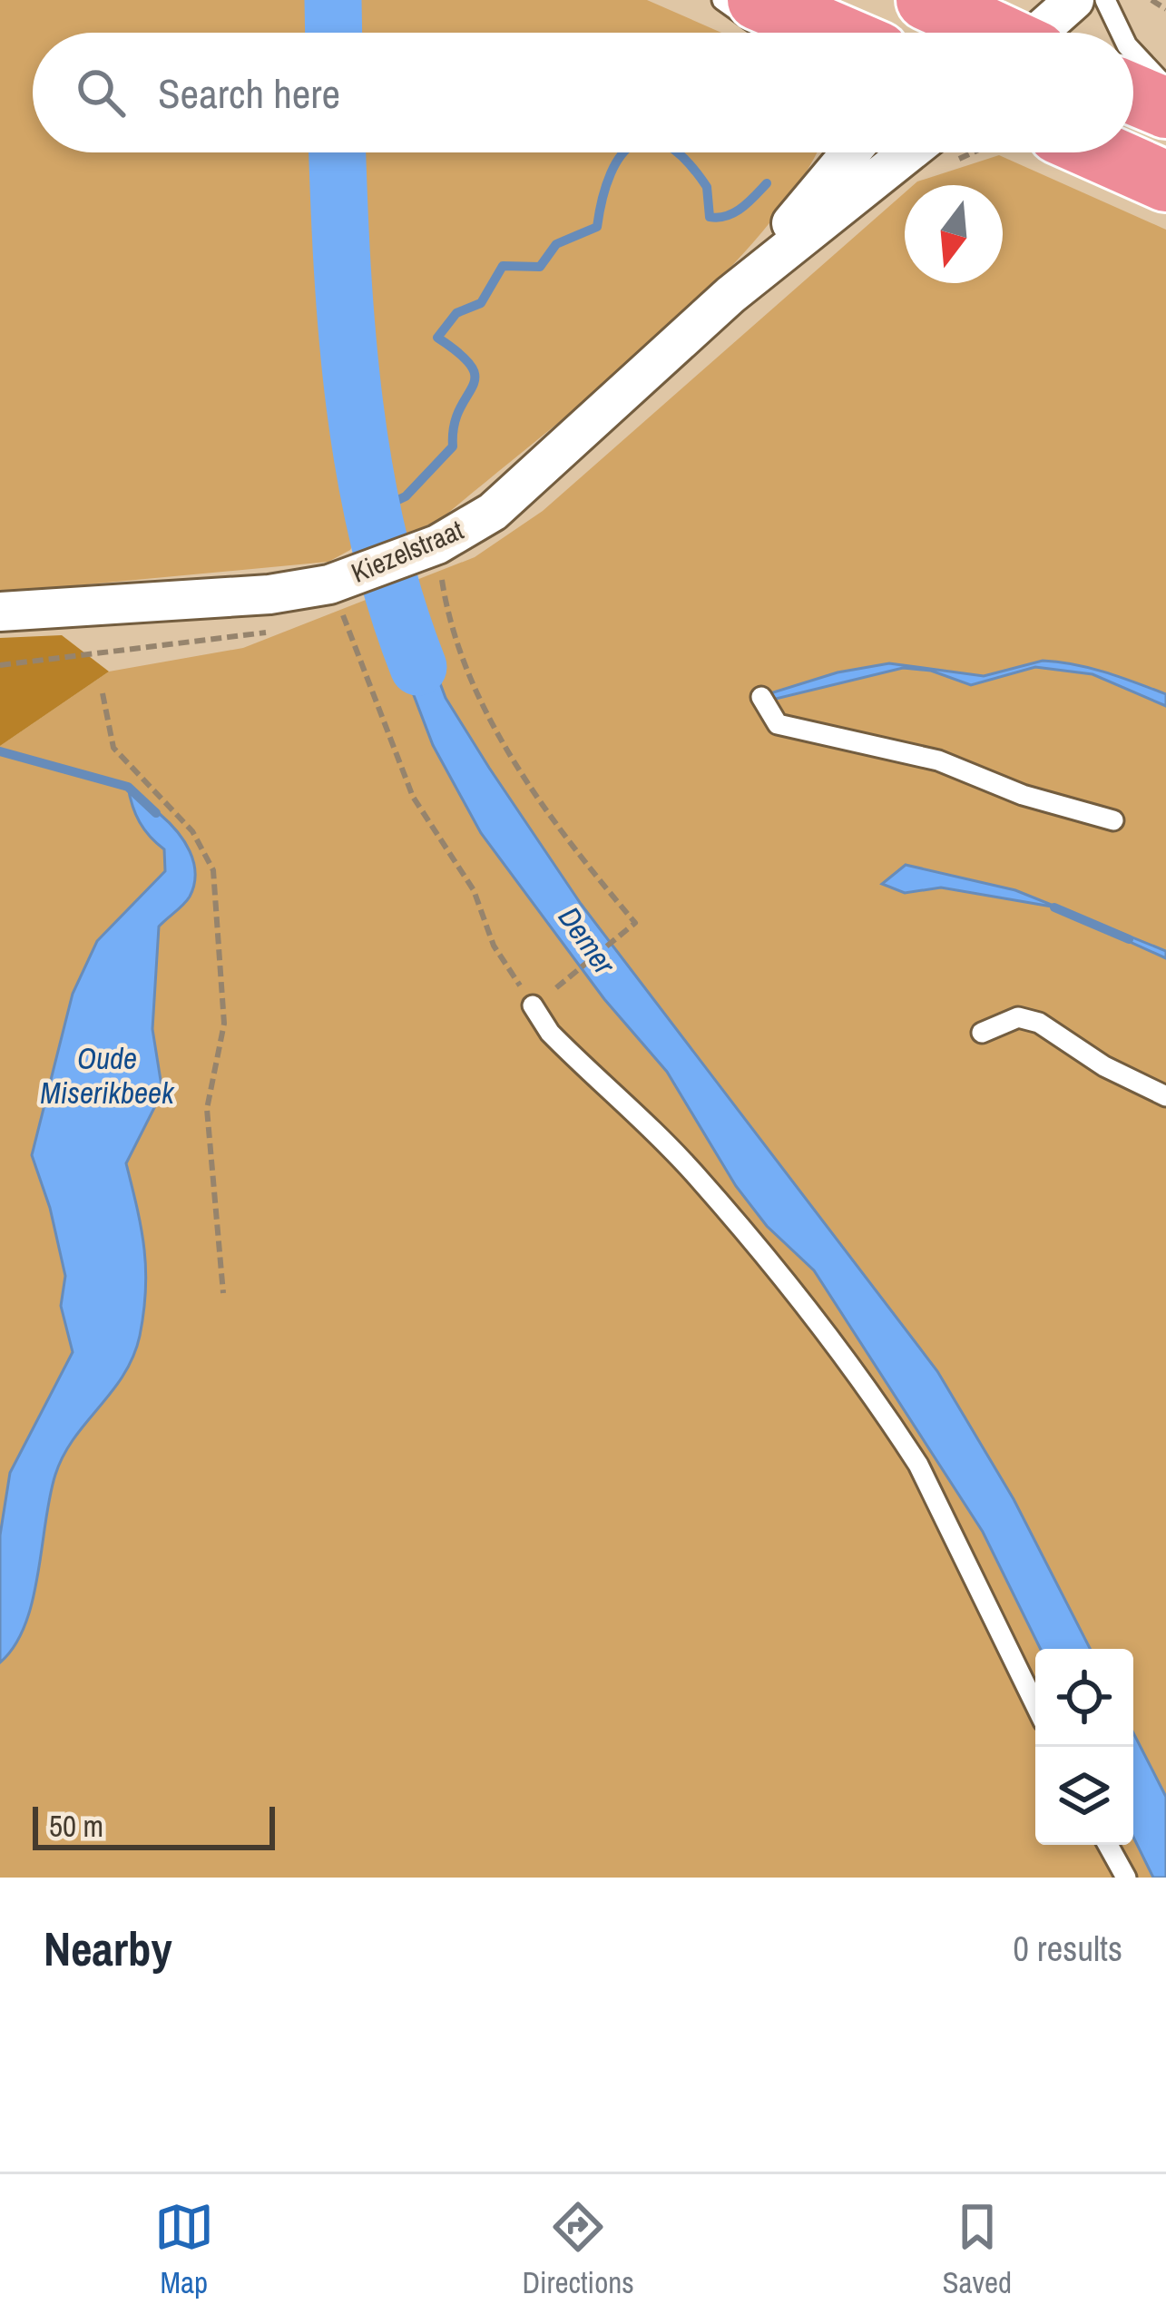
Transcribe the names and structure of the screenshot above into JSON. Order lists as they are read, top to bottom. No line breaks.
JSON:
{"streets":{"street":["Kiezelstraat"]},"water":["Demer","Oude Miserikbeek"],"scale_bar":"50 m","north":"bottom","page":{"search":"Search here","scale":"50 m","heading":["Nearby","0 results"],"nav":["Map","Directions","Saved"]}}
